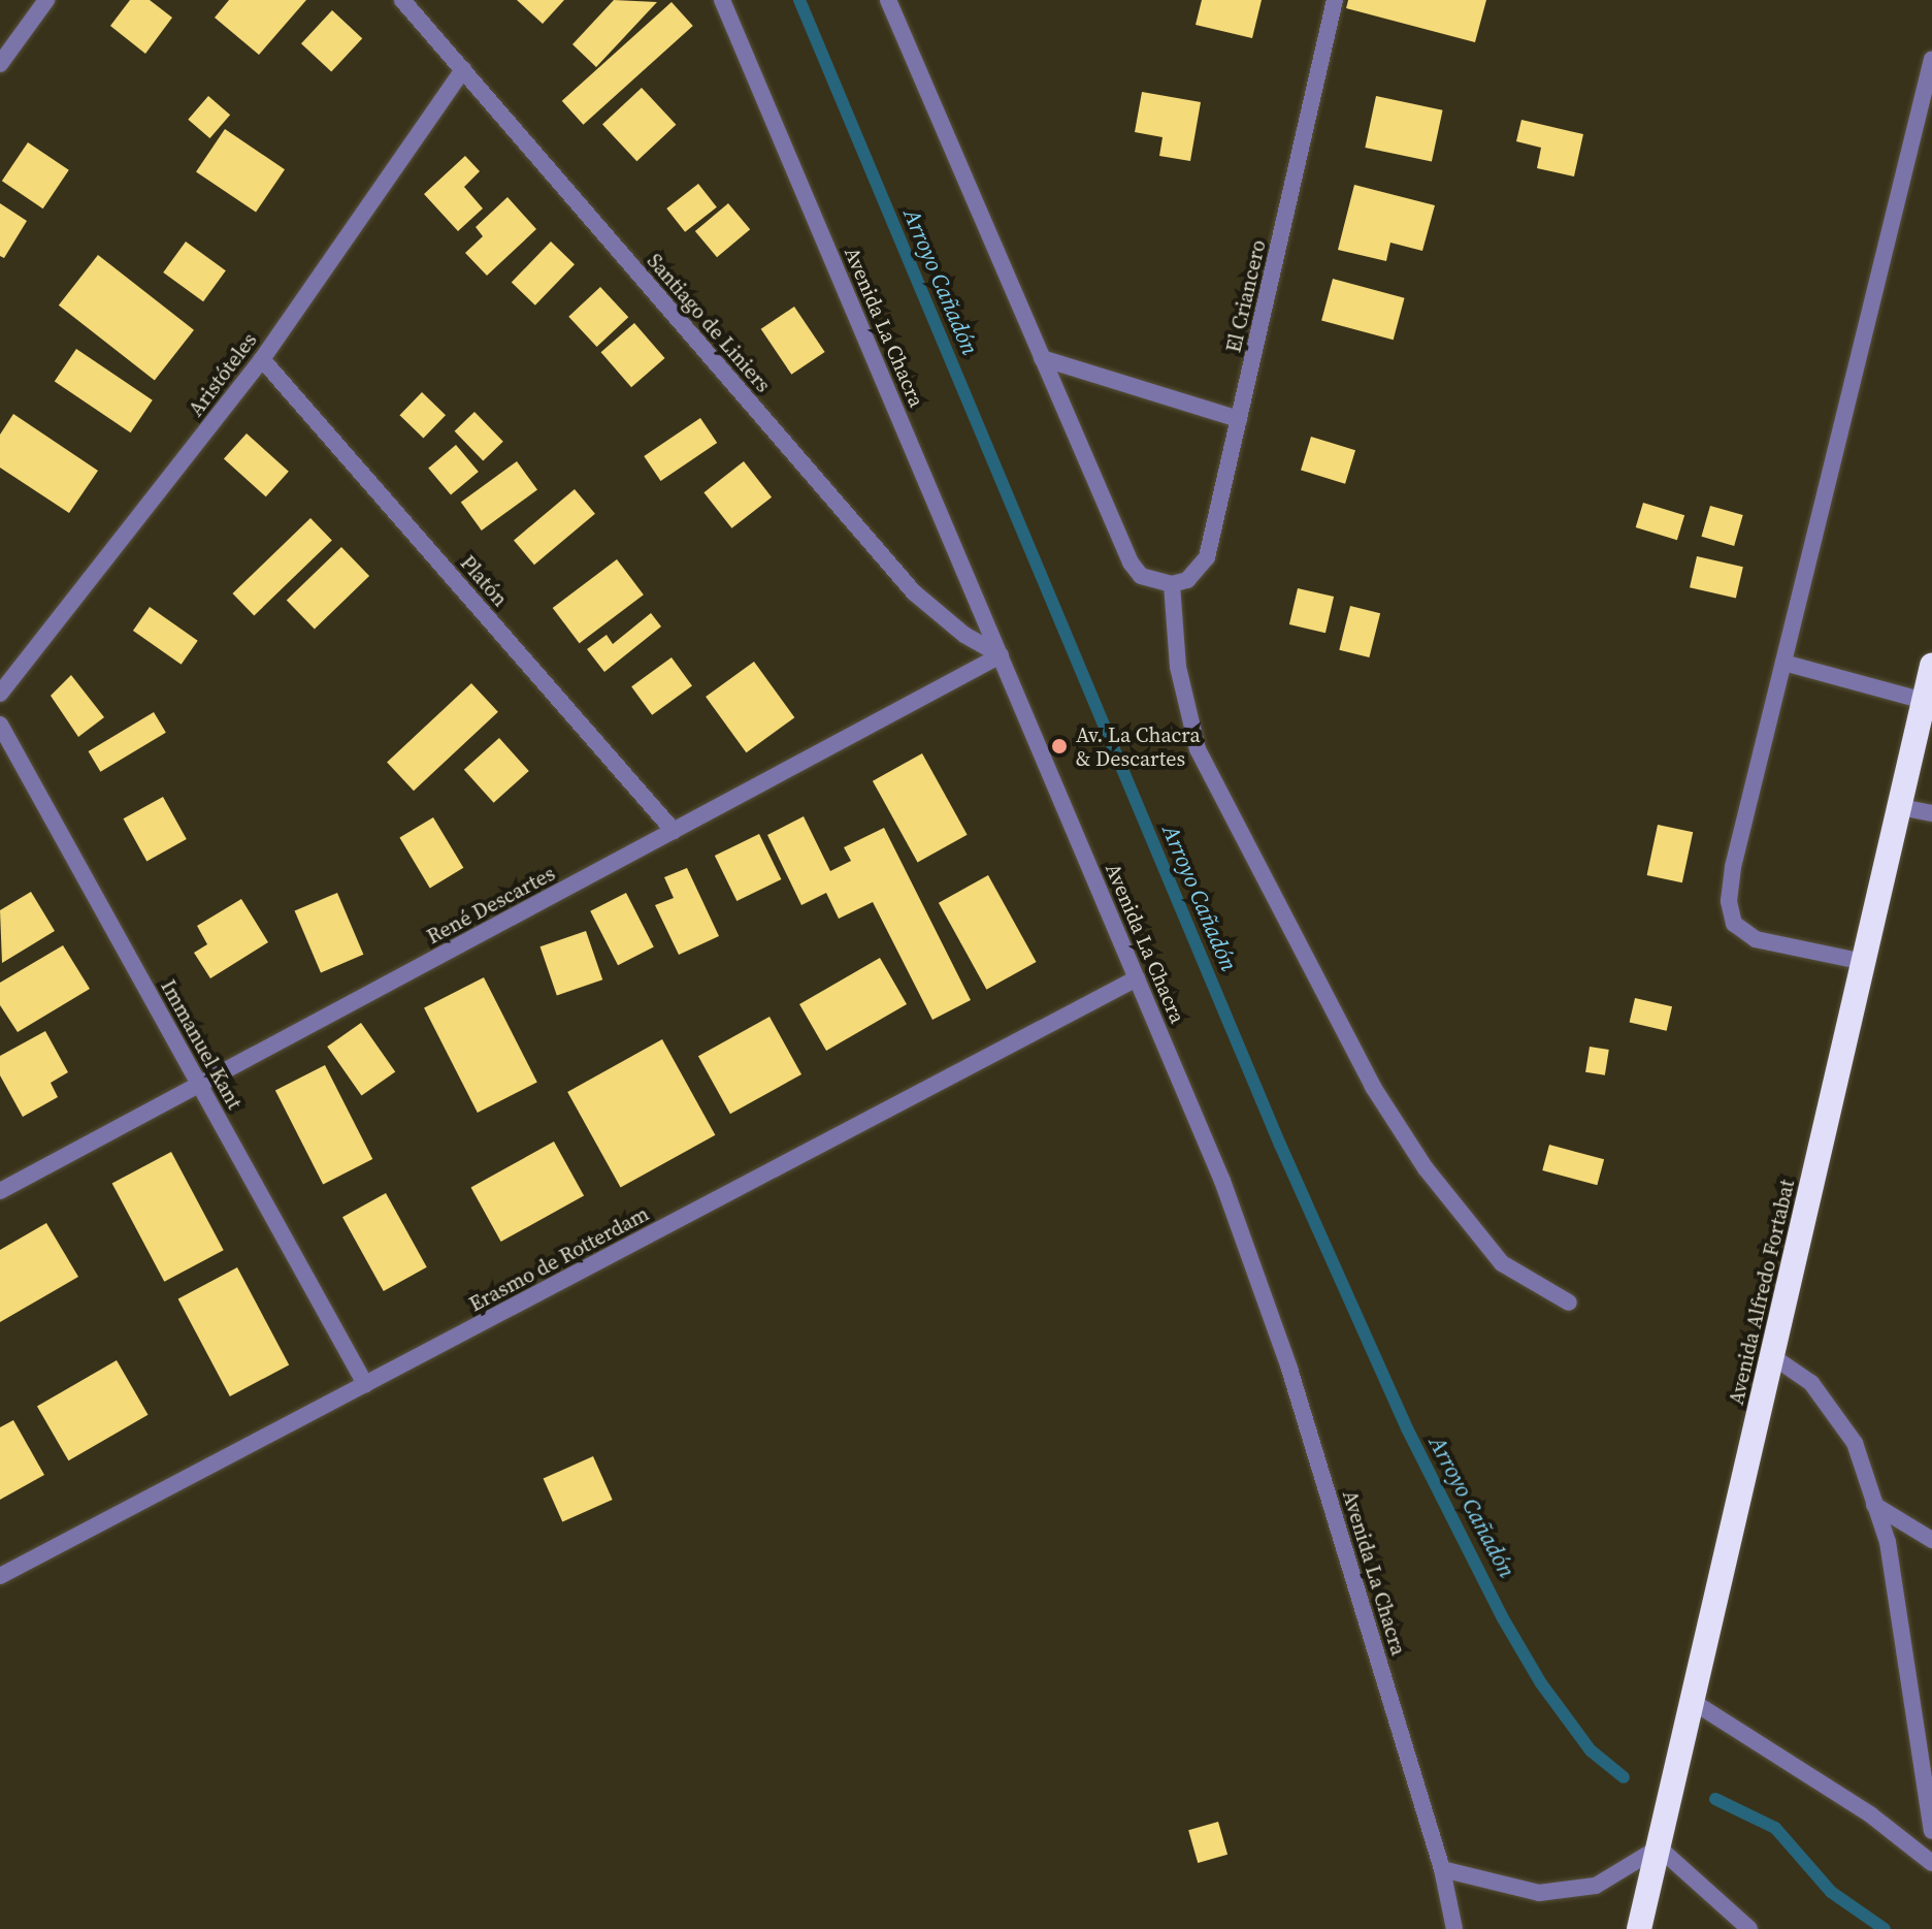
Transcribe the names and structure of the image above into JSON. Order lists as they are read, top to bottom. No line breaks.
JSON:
{"streets":{"highway":["Avenida Alfredo Fortabat"],"street":["El Criancero","Santiago de Liniers","Avenida La Chacra","Aristóteles","Platón","René Descartes","Immanuel Kant","Erasmo de Rotterdam"]},"crossings":[["Santiago de Liniers","Avenida La Chacra"],["Santiago de Liniers","Aristóteles"],["Santiago de Liniers","René Descartes"],["Avenida La Chacra","René Descartes"],["Avenida La Chacra","Erasmo de Rotterdam"],["Aristóteles","Platón"],["Platón","René Descartes"],["René Descartes","Immanuel Kant"],["Immanuel Kant","Erasmo de Rotterdam"]],"water":["Arroyo Cañadón"],"places":["Av. La Chacra & Descartes"]}
